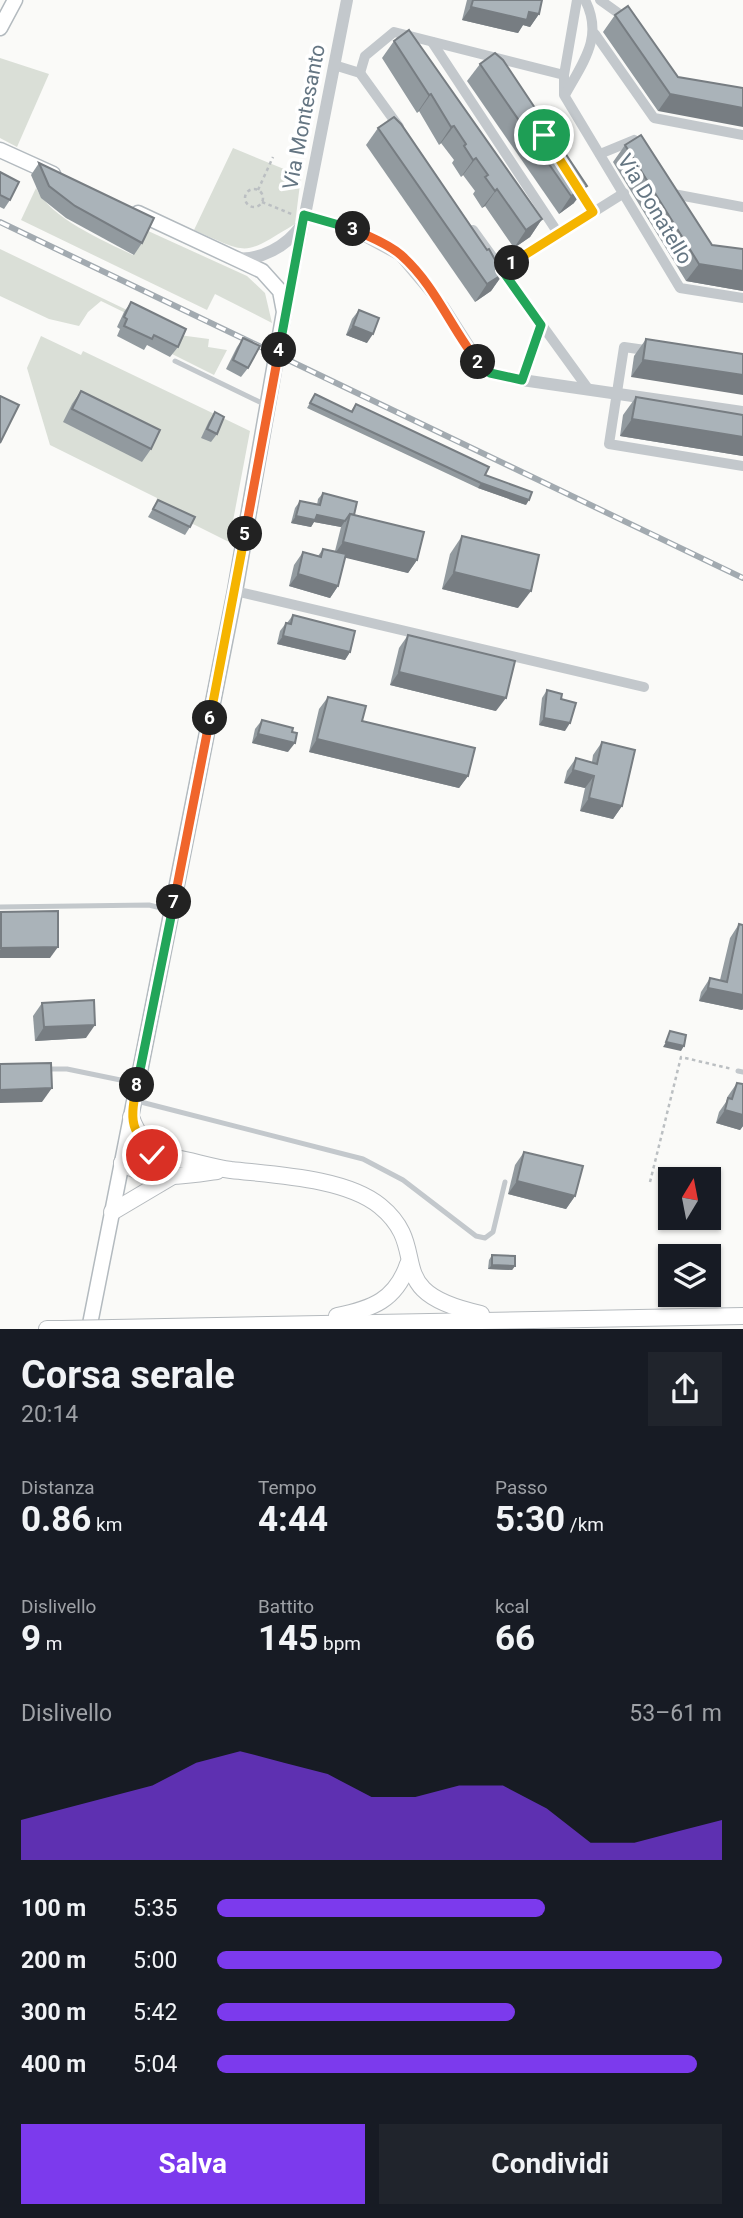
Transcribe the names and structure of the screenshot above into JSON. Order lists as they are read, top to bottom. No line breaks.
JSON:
{"streets":{"street":["Via Montesanto","Via Donatello"]},"north":"top","page":{"pins":["3","1","4","2","5","6","7","8"],"heading":["Corsa serale","20:14"],"stats":[["Distanza","0.86 km"],["Tempo","4:44"],["Passo","5:30 /km"],["Dislivello","9 m"],["Battito","145 bpm"],["kcal","66"]],"chart":["Dislivello","53–61 m"],"list":[{"name":"100 m","note":"5:35"},{"name":"200 m","note":"5:00"},{"name":"300 m","note":"5:42"},{"name":"400 m","note":"5:04"}],"buttons":["Salva","Condividi"]}}
